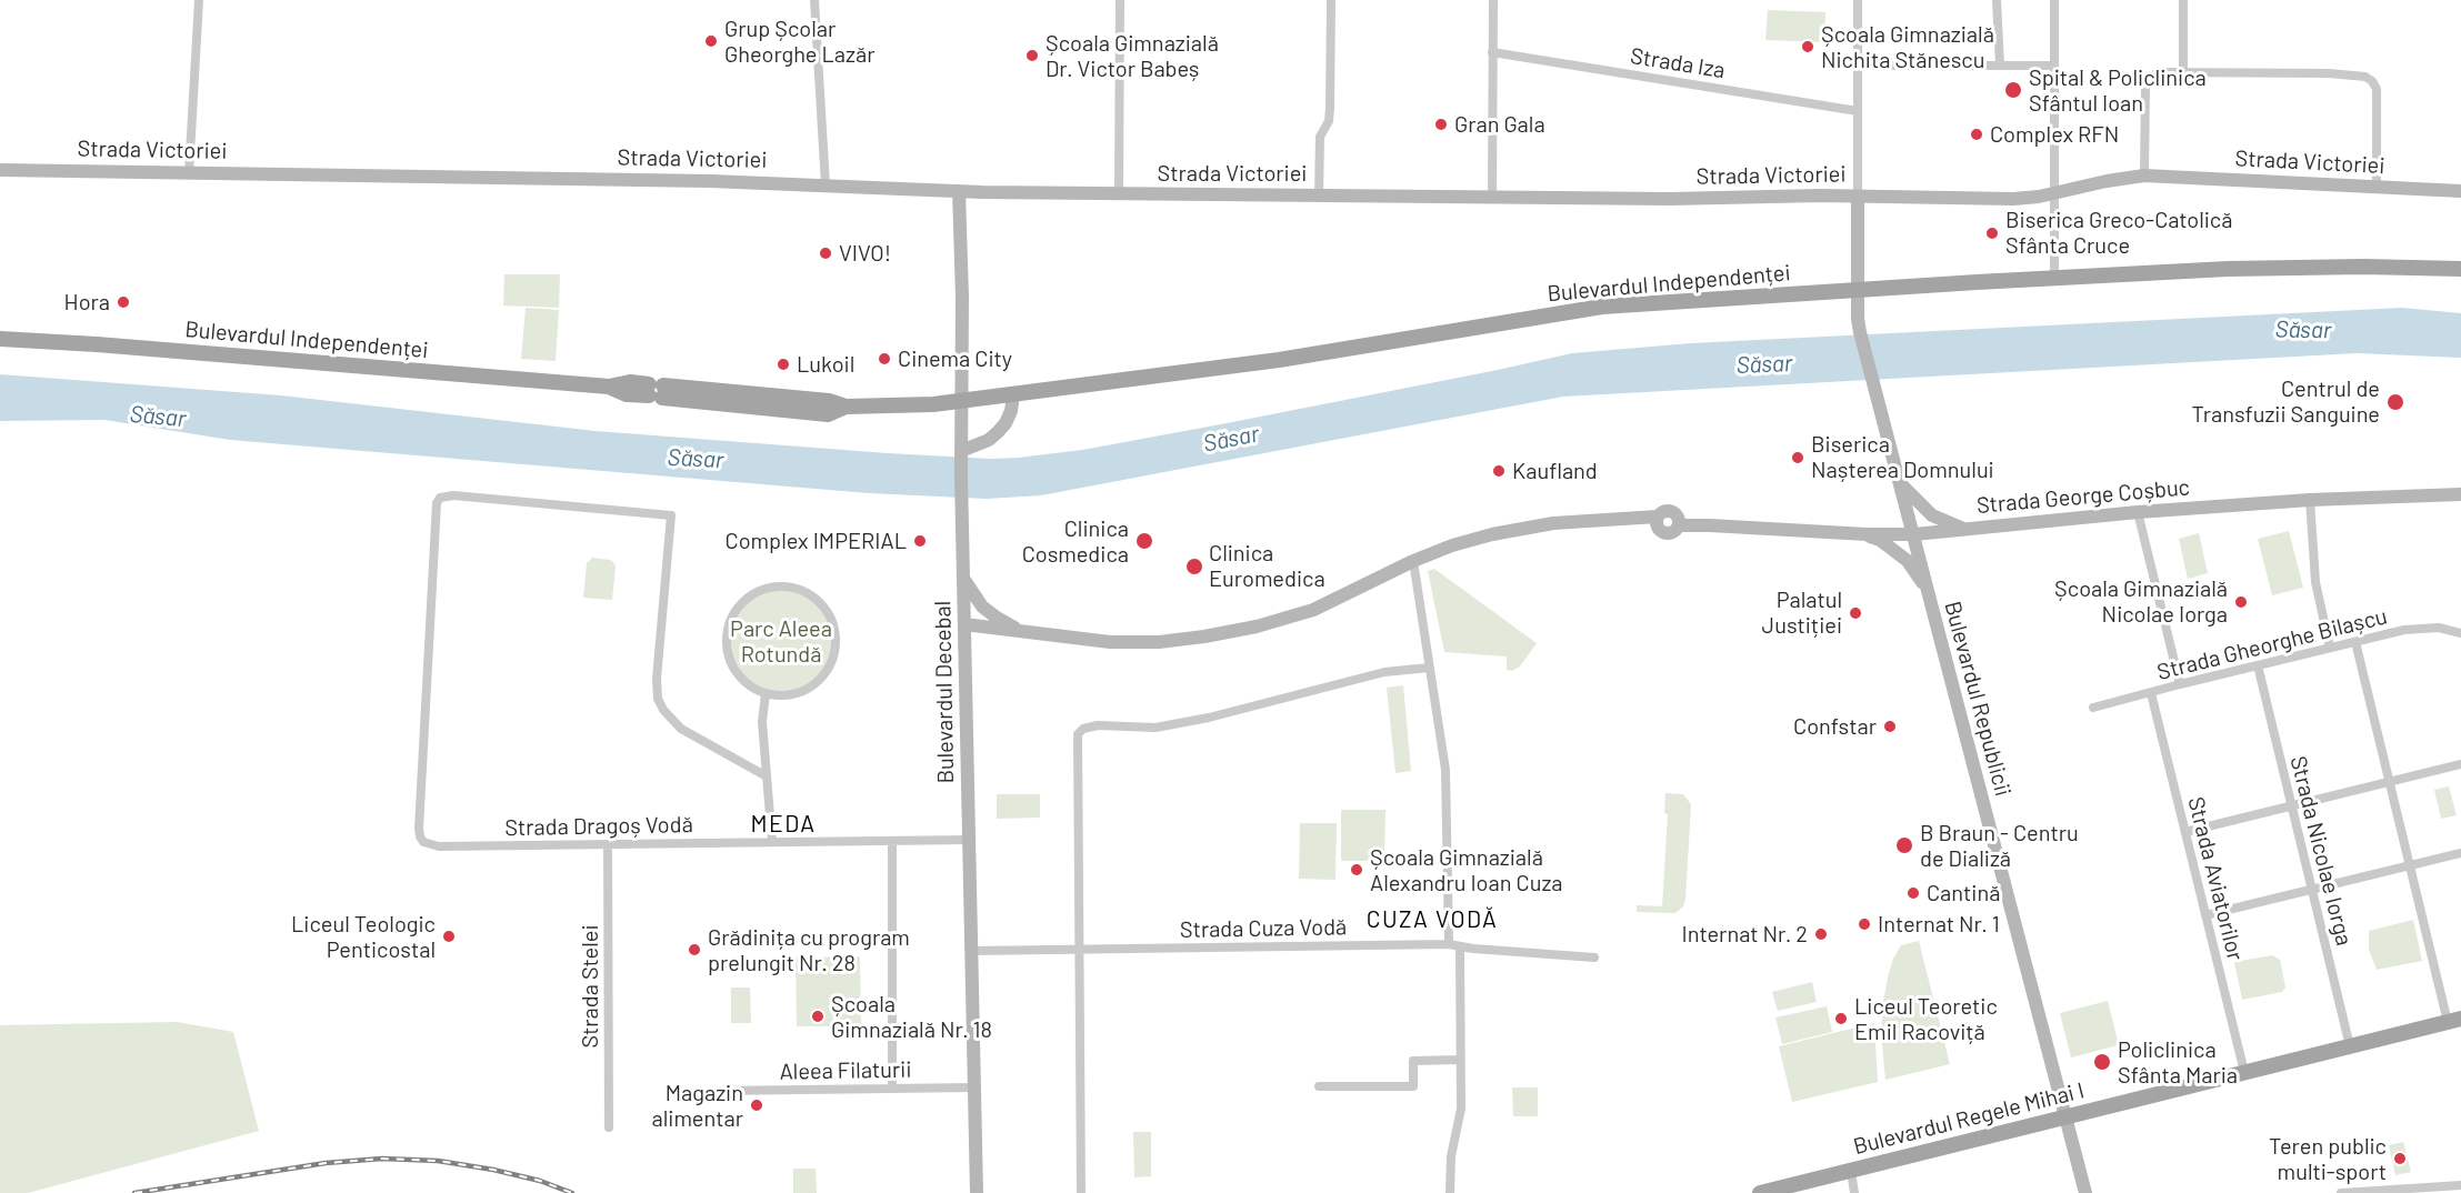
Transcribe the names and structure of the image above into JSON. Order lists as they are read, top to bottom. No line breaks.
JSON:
{"streets":{"main road":["Bulevardul Independenței","Bulevardul Regele Mihai I"],"street":["Strada Iza","Strada Victoriei","Strada George Coșbuc","Strada Gheorghe Bilașcu","Bulevardul Decebal","Bulevardul Republicii","Strada Dragoș Vodă","Strada Nicolae Iorga","Strada Aviatorilor","Strada Cuza Vodă","Strada Stelei","Aleea Filaturii"]},"crossings":[["Strada Victoriei","Bulevardul Decebal"],["Strada Victoriei","Bulevardul Republicii"],["Bulevardul Independenței","Bulevardul Decebal"],["Bulevardul Independenței","Bulevardul Republicii"],["Strada George Coșbuc","Bulevardul Decebal"],["Strada George Coșbuc","Bulevardul Republicii"],["Strada Gheorghe Bilașcu","Strada Nicolae Iorga"],["Strada Gheorghe Bilașcu","Strada Aviatorilor"],["Bulevardul Decebal","Strada Dragoș Vodă"],["Bulevardul Decebal","Strada Cuza Vodă"],["Bulevardul Decebal","Aleea Filaturii"],["Bulevardul Republicii","Bulevardul Regele Mihai I"],["Strada Dragoș Vodă","Strada Stelei"],["Strada Nicolae Iorga","Bulevardul Regele Mihai I"],["Strada Aviatorilor","Bulevardul Regele Mihai I"]],"districts":["MEDA","CUZA VODĂ"],"water":["Săsar"],"parks":["Parc Aleea Rotundă"],"places":["Grup Școlar Gheorghe Lazăr","Școala Gimnazială Nichita Stănescu","Școala Gimnazială Dr. Victor Babeș","Spital & Policlinica Sfântul Ioan","Gran Gala","Complex RFN","Biserica Greco-Catolică Sfânta Cruce","VIVO!","Hora","Cinema City","Lukoil","Centrul de Transfuzii Sanguine","Biserica Nașterea Domnului","Kaufland","Complex IMPERIAL","Clinica Cosmedica","Clinica Euromedica","Școala Gimnazială Nicolae Iorga","Palatul Justiției","Confstar","B Braun - Centru de Dializă","Școala Gimnazială Alexandru Ioan Cuza","Cantină","Internat Nr. 1","Internat Nr. 2","Liceul Teologic Penticostal","Grădinița cu program prelungit Nr. 28","Școala Gimnazială Nr. 18","Liceul Teoretic Emil Racoviță","Policlinica Sfânta Maria","Magazin alimentar","Teren public multi-sport"]}
